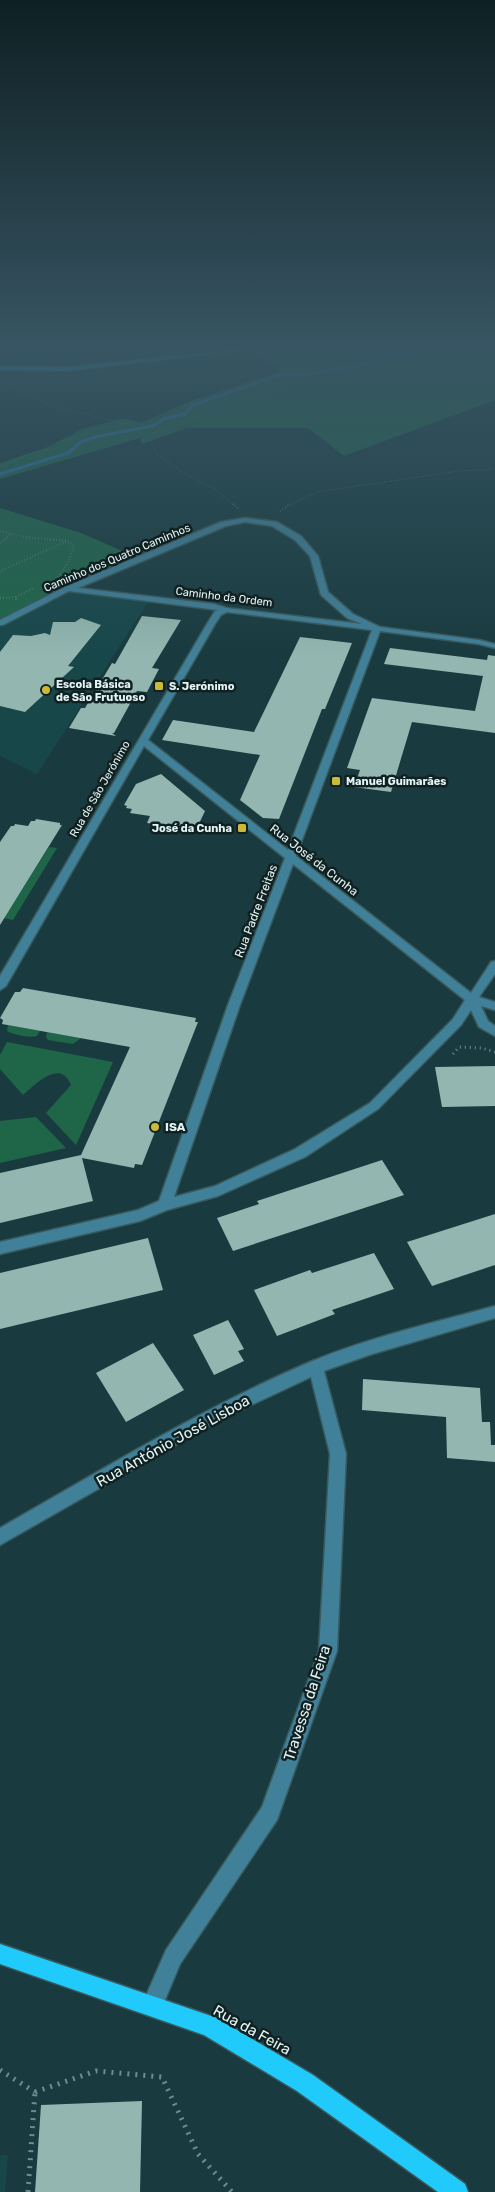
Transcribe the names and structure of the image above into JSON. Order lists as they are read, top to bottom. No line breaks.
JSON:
{"streets":{"main road":["Rua da Feira"],"street":["Caminho dos Quatro Caminhos","Caminho da Ordem","Rua de São Jerónimo","Rua José da Cunha","Rua Padre Freitas","Rua António José Lisboa","Travessa da Feira"]},"crossings":[["Caminho dos Quatro Caminhos","Caminho da Ordem"],["Caminho da Ordem","Rua de São Jerónimo"],["Caminho da Ordem","Rua Padre Freitas"],["Rua de São Jerónimo","Rua José da Cunha"],["Rua José da Cunha","Rua Padre Freitas"],["Rua António José Lisboa","Travessa da Feira"],["Travessa da Feira","Rua da Feira"]],"places":{"transit":["S. Jerónimo","Manuel Guimarães","José da Cunha"],"other":["Escola Básica de São Frutuoso","ISA"]}}
